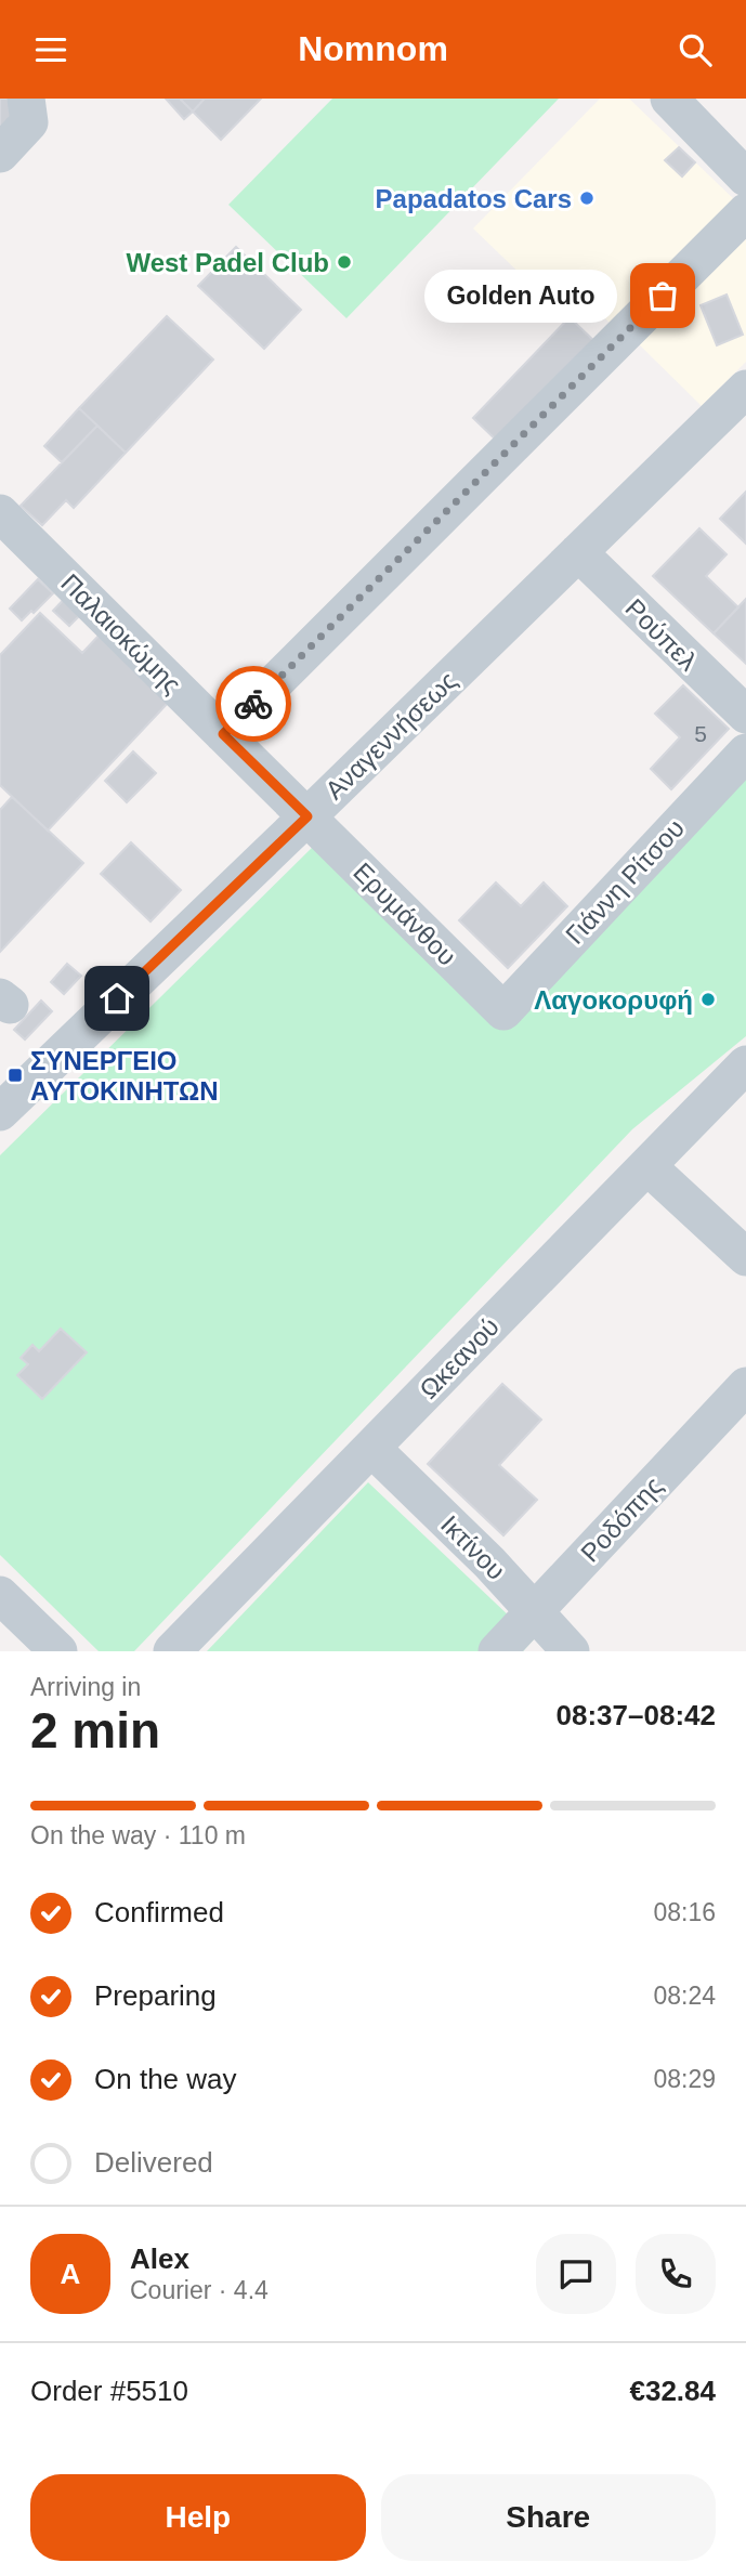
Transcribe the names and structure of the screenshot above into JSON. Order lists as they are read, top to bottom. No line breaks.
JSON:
{"streets":{"street":["Παλαιοκώμης","Ρούπελ","Αναγεννήσεως","Γιάννη Ρίτσου","Ερυμάνθου","Ωκεανού","Ροδόπης","Ικτίνου"]},"crossings":[["Παλαιοκώμης","Αναγεννήσεως"],["Παλαιοκώμης","Ερυμάνθου"],["Ρούπελ","Αναγεννήσεως"],["Αναγεννήσεως","Ερυμάνθου"],["Γιάννη Ρίτσου","Ερυμάνθου"],["Ωκεανού","Ικτίνου"],["Ροδόπης","Ικτίνου"]],"places":{"other":["Papadatos Cars","West Padel Club","Golden Auto","Λαγοκορυφή"],"transit":["ΣΥΝΕΡΓΕΙΟ ΑΥΤΟΚΙΝΗΤΩΝ"]},"house_numbers":["5"],"page":{"header":"Nomnom","bubble":"Golden Auto","heading":["2 min","Arriving in","08:37–08:42"],"panel":["Alex","Courier · 4.4","Order #5510","€32.84"],"bar":"On the way · 110 m","list":[["Confirmed","08:16"],["Preparing","08:24"],["On the way","08:29"],"Delivered"],"round":"A","buttons":["Help","Share"]}}
